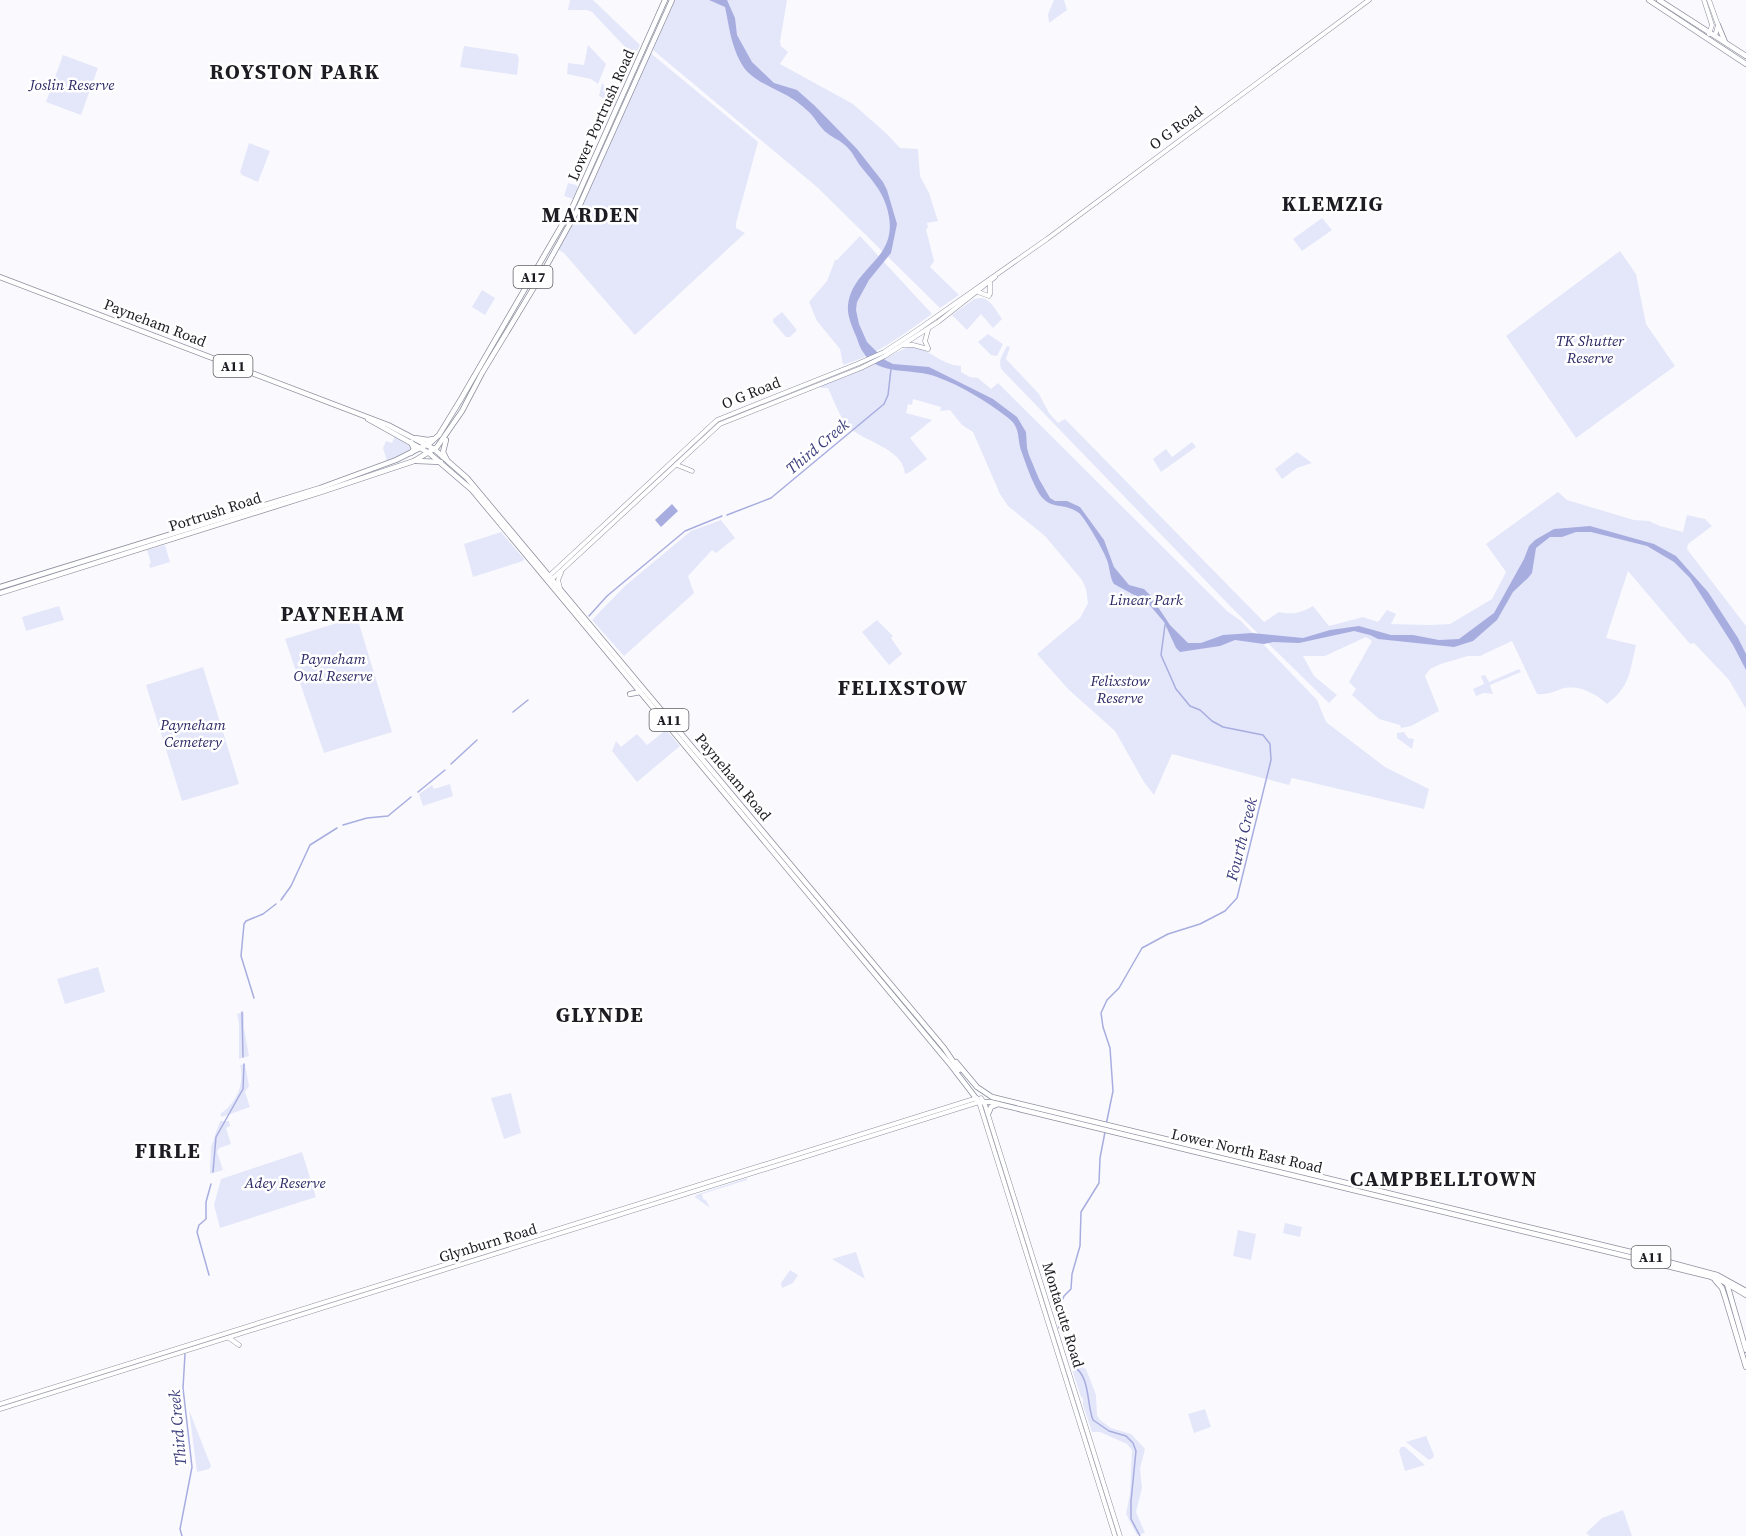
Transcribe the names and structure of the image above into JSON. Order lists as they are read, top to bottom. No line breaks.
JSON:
{"streets":{"main road":["Lower Portrush Road","O G Road","A17","Payneham Road","A11","Portrush Road","Lower North East Road","Glynburn Road","Montacute Road"]},"crossings":[["Lower Portrush Road","Payneham Road"],["Lower Portrush Road","Portrush Road"],["O G Road","Payneham Road"],["Payneham Road","Portrush Road"],["Payneham Road","Lower North East Road"],["Payneham Road","Glynburn Road"],["Payneham Road","Montacute Road"],["Lower North East Road","Glynburn Road"],["Lower North East Road","Montacute Road"],["Glynburn Road","Montacute Road"]],"districts":["ROYSTON PARK","KLEMZIG","MARDEN","PAYNEHAM","FELIXSTOW","GLYNDE","FIRLE","CAMPBELLTOWN"],"water":["Third Creek","Fourth Creek"],"parks":["Joslin Reserve","TK Shutter Reserve","Linear Park","Payneham Oval Reserve","Felixstow Reserve","Payneham Cemetery","Adey Reserve"]}
